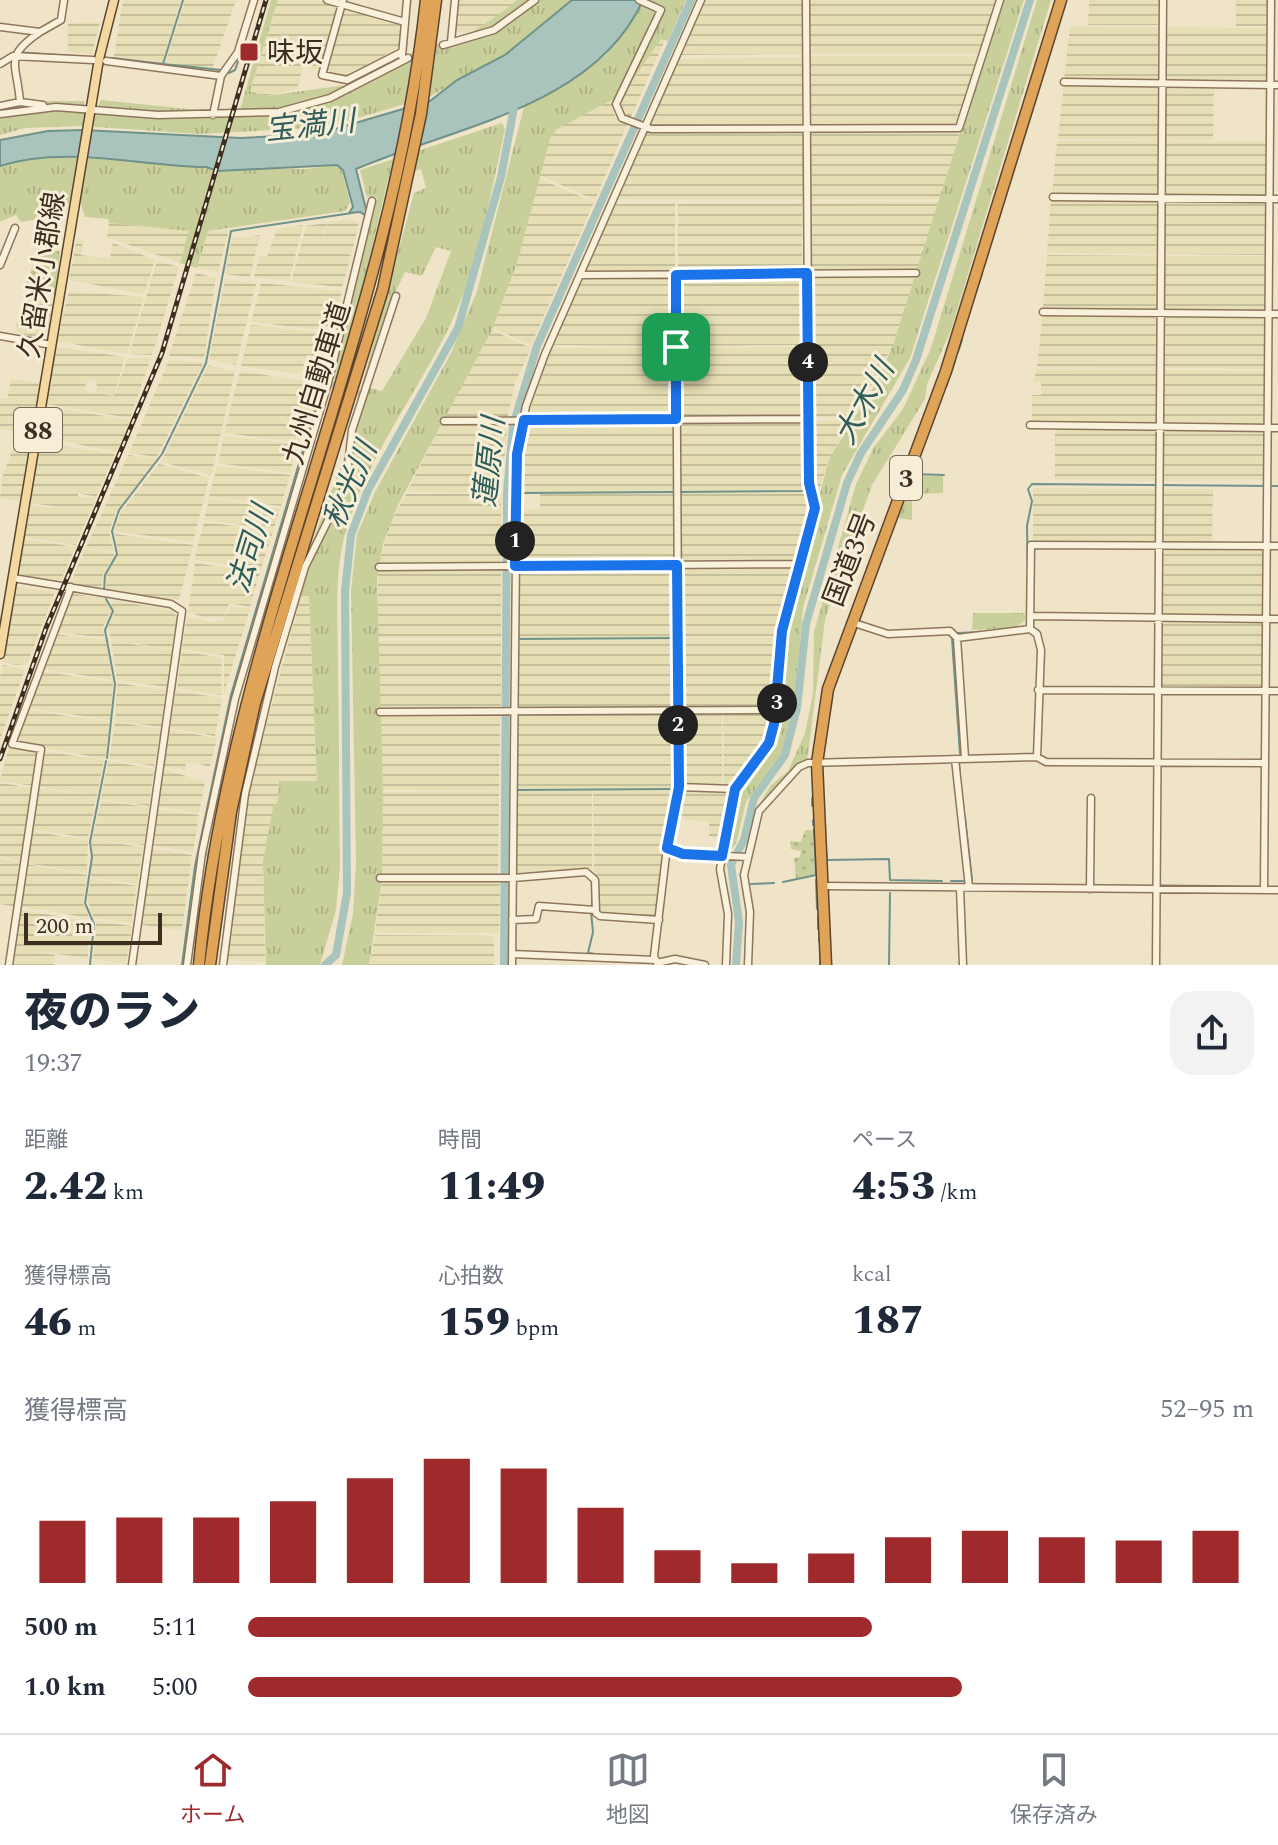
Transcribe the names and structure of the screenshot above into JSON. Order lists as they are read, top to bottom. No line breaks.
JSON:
{"streets":{"highway":["九州自動車道","3","国道3号"],"main road":["久留米小郡線","88"]},"water":["宝満川","大木川","蓮原川","秋光川","法司川"],"places":{"transit":["味坂"]},"scale_bar":"200 m","page":{"pins":["4","1","3","2"],"scale":"200 m","heading":["夜のラン","19:37"],"stats":[["距離","2.42 km"],["時間","11:49"],["ペース","4:53 /km"],["獲得標高","46 m"],["心拍数","159 bpm"],["kcal","187"]],"chart":["獲得標高","52–95 m"],"list":[{"name":"500 m","note":"5:11"},{"name":"1.0 km","note":"5:00"}],"tabs":["ホーム","地図","保存済み"]}}
